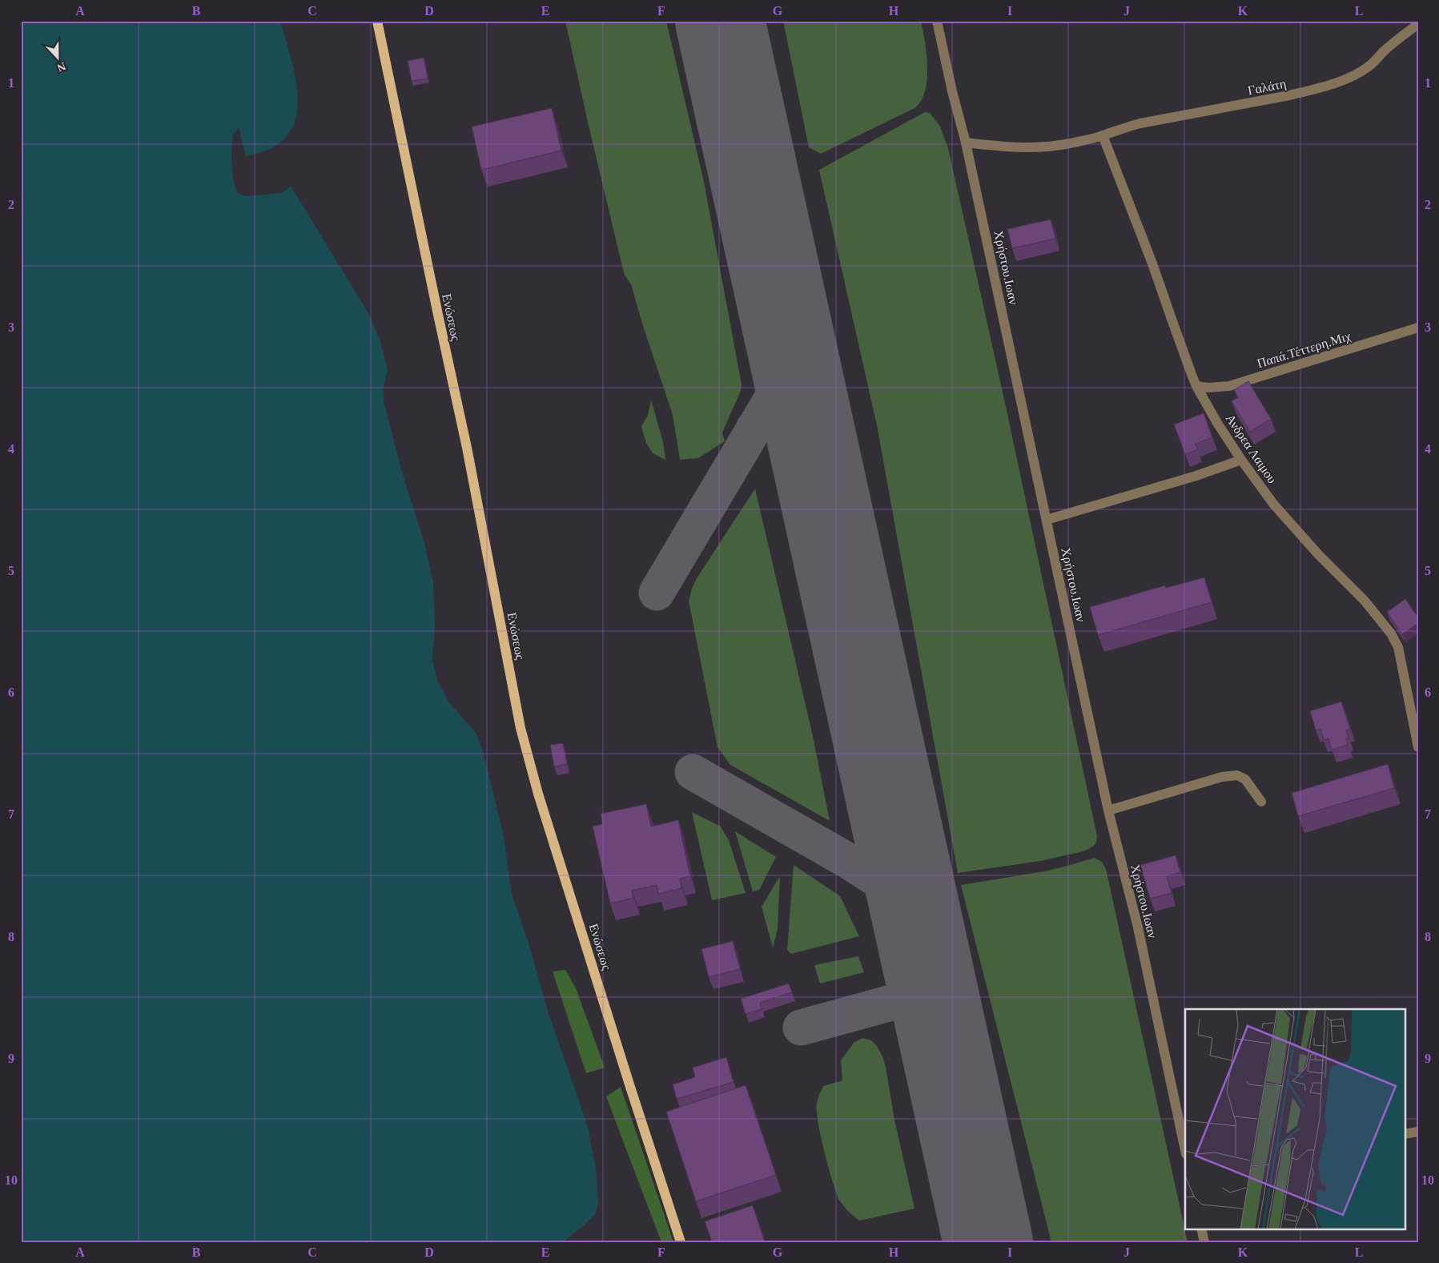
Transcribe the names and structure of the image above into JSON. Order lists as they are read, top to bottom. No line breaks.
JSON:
{"streets":{"main road":["Ενώσεως"],"street":["Γαλάτη","Χρήστου.Ιωαν","Παπά.Τέττερη.Μιχ","Ανδρεα Λαιμου"]},"crossings":[["Γαλάτη","Χρήστου.Ιωαν"],["Γαλάτη","Ανδρεα Λαιμου"],["Παπά.Τέττερη.Μιχ","Ανδρεα Λαιμου"]],"north":"bottom","grid":{"columns":["A","B","C","D","E","F","G","H","I","J","K","L"],"rows":["1","2","3","4","5","6","7","8","9","10"]}}
